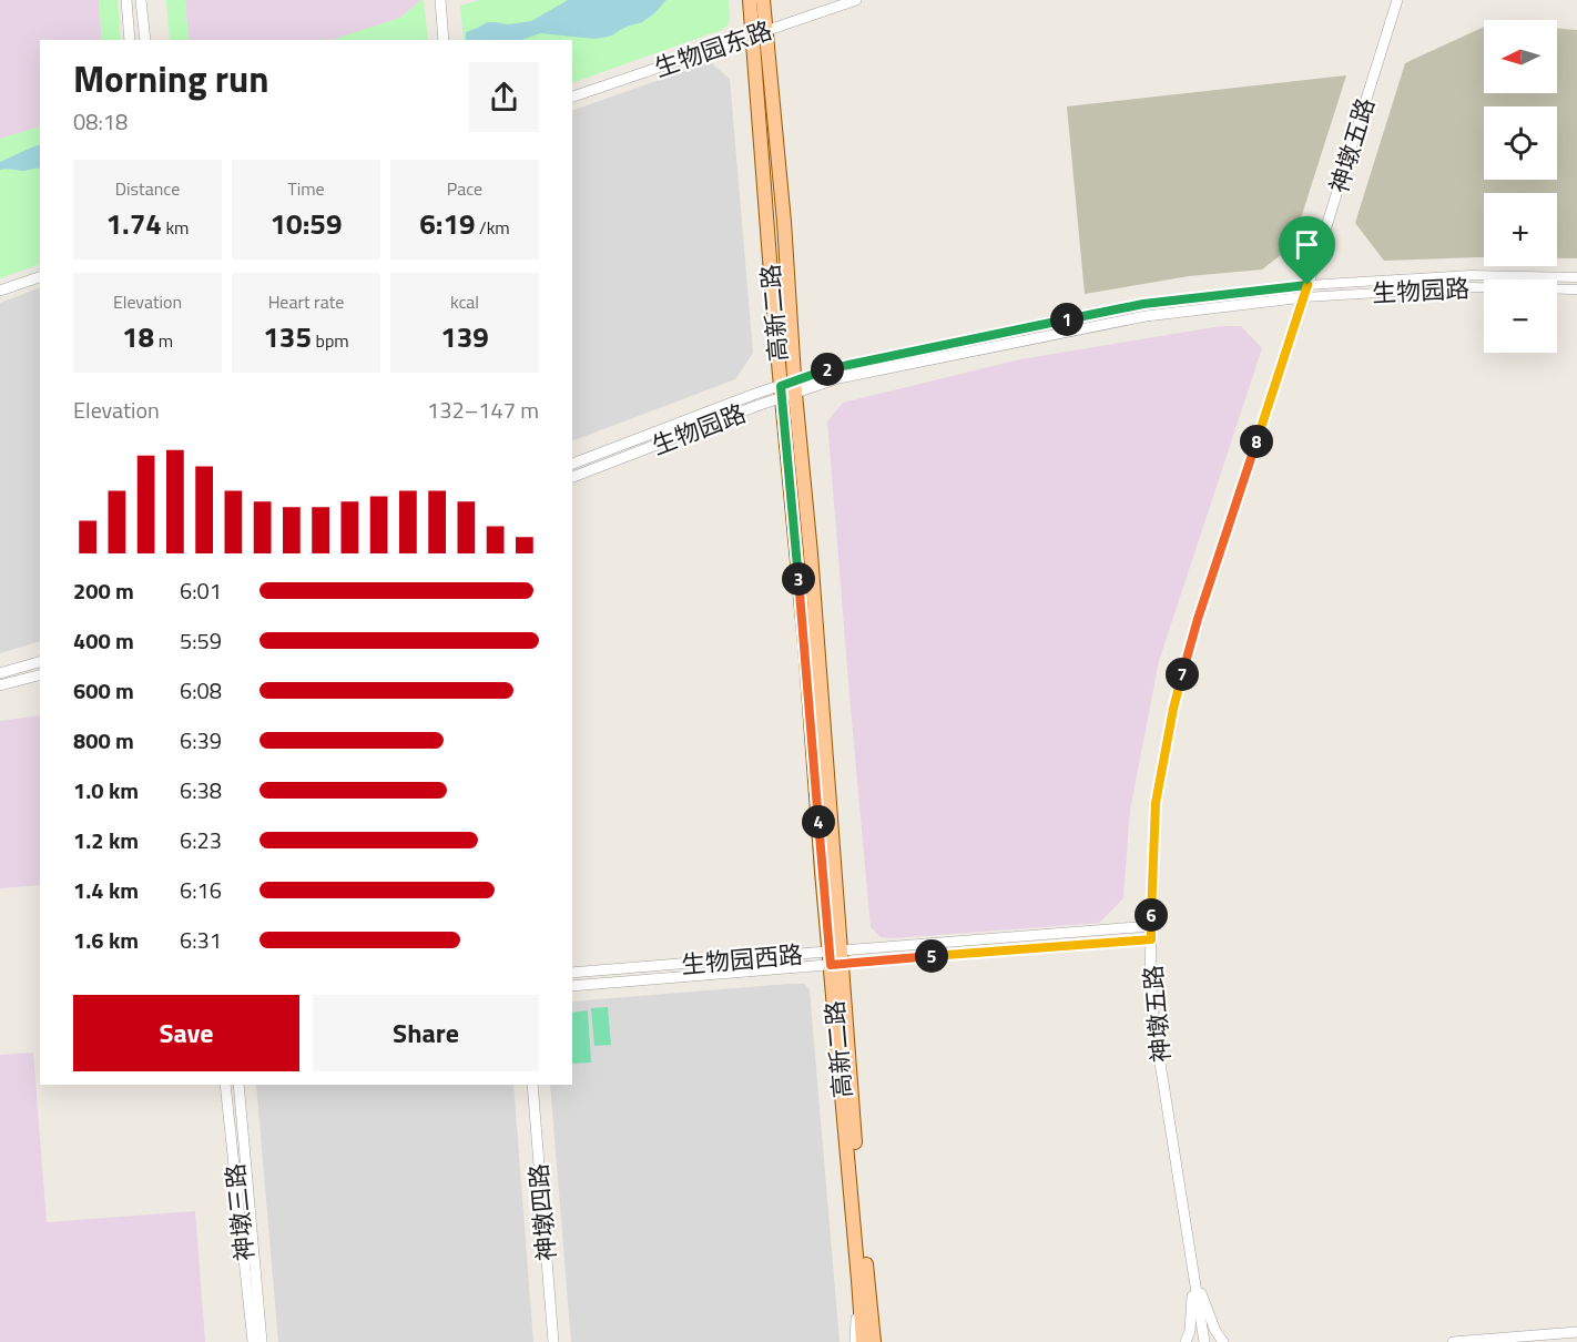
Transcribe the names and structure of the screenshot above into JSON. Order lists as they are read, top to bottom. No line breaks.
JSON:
{"streets":{"main road":["高新二路"],"street":["生物园东路","神墩五路","生物园路","生物园西路","神墩三路","神墩四路"]},"crossings":[["生物园东路","高新二路"],["神墩五路","生物园路"],["神墩五路","生物园西路"],["生物园路","高新二路"],["高新二路","生物园西路"]],"north":"left","page":{"map_buttons":["+","−"],"heading":["Morning run","08:18"],"stats":[["Distance","1.74 km"],["Time","10:59"],["Pace","6:19 /km"],["Elevation","18 m"],["Heart rate","135 bpm"],["kcal","139"]],"pins":["1","2","8","3","7","4","6","5"],"chart":["Elevation","132–147 m"],"list":[{"name":"200 m","note":"6:01"},{"name":"400 m","note":"5:59"},{"name":"600 m","note":"6:08"},{"name":"800 m","note":"6:39"},{"name":"1.0 km","note":"6:38"},{"name":"1.2 km","note":"6:23"},{"name":"1.4 km","note":"6:16"},{"name":"1.6 km","note":"6:31"}],"buttons":["Save","Share"]}}
